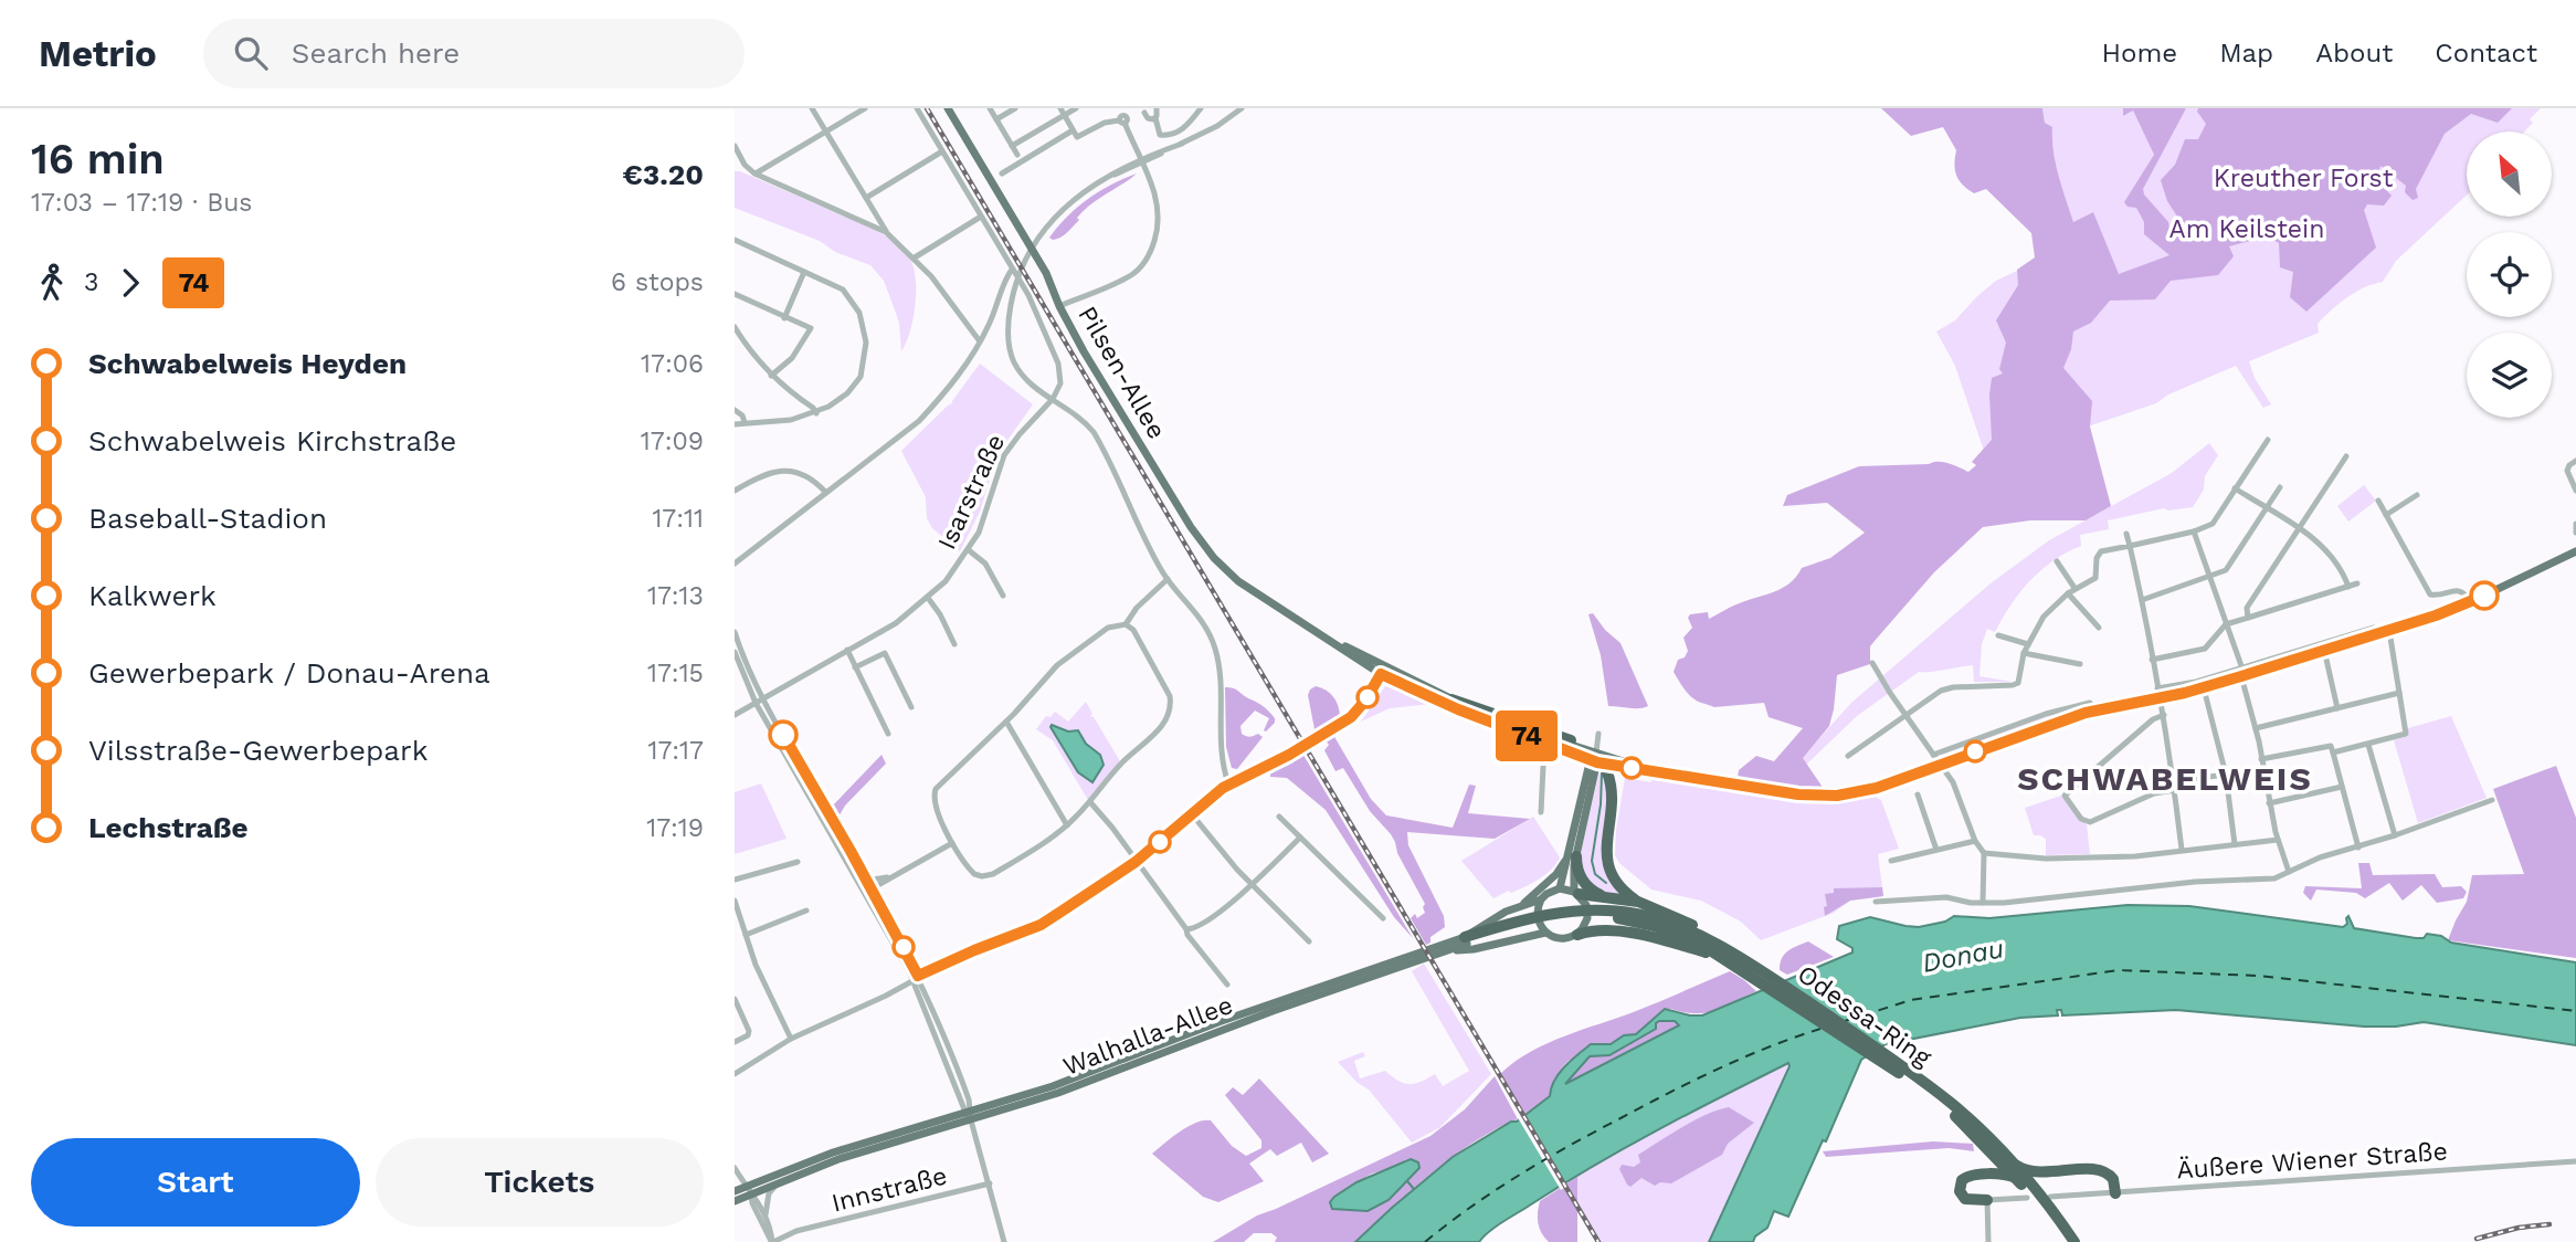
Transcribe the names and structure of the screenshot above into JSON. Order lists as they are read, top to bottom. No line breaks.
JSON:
{"streets":{"highway":["Odessa-Ring","Walhalla-Allee"],"main road":["Pilsen-Allee"],"street":["Isarstraße","Äußere Wiener Straße","Innstraße"]},"crossings":[["Odessa-Ring","Walhalla-Allee"]],"districts":["SCHWABELWEIS"],"water":["Donau"],"parks":["Kreuther Forst","Am Keilstein"],"lines":["bus line 74"],"north":"top left","page":{"header":"Metrio","search":"Search here","nav":["Home","Map","About","Contact"],"heading":["16 min","17:03 – 17:19 · Bus","€3.20"],"on_map":"74","legs":["3","74","6 stops"],"list":[{"name":"Schwabelweis Heyden","value":"17:06"},{"name":"Schwabelweis Kirchstraße","value":"17:09"},{"name":"Baseball-Stadion","value":"17:11"},{"name":"Kalkwerk","value":"17:13"},{"name":"Gewerbepark / Donau-Arena","value":"17:15"},{"name":"Vilsstraße-Gewerbepark","value":"17:17"},{"name":"Lechstraße","value":"17:19"}],"buttons":["Start","Tickets"]}}
